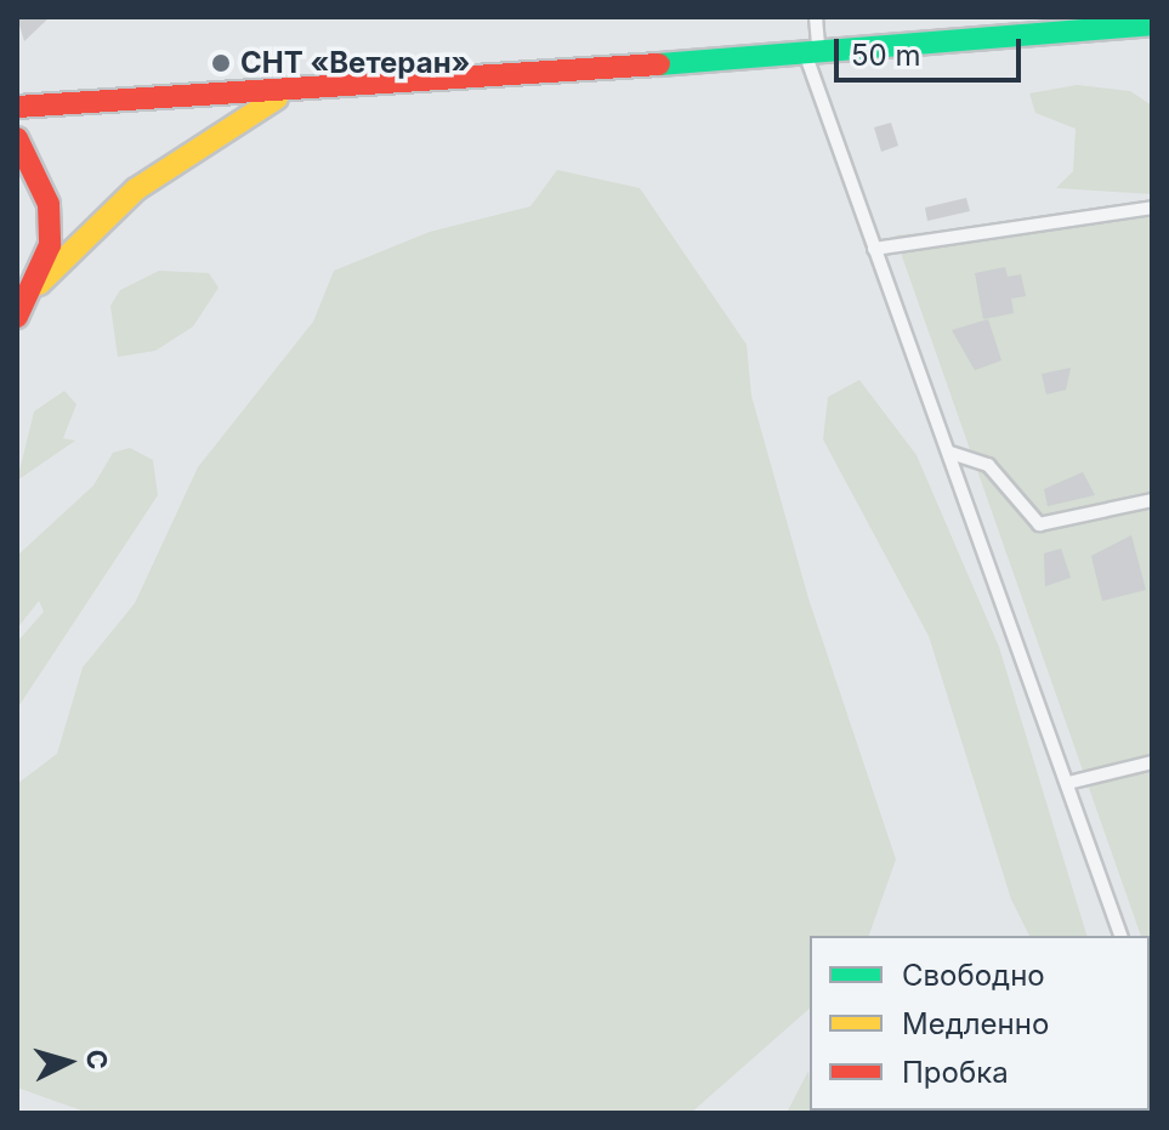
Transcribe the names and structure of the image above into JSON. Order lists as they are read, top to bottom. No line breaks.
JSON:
{"places":["СНТ «Ветеран»"],"legend":["Свободно","Медленно","Пробка"],"scale_bar":"50 m","north":"right"}
